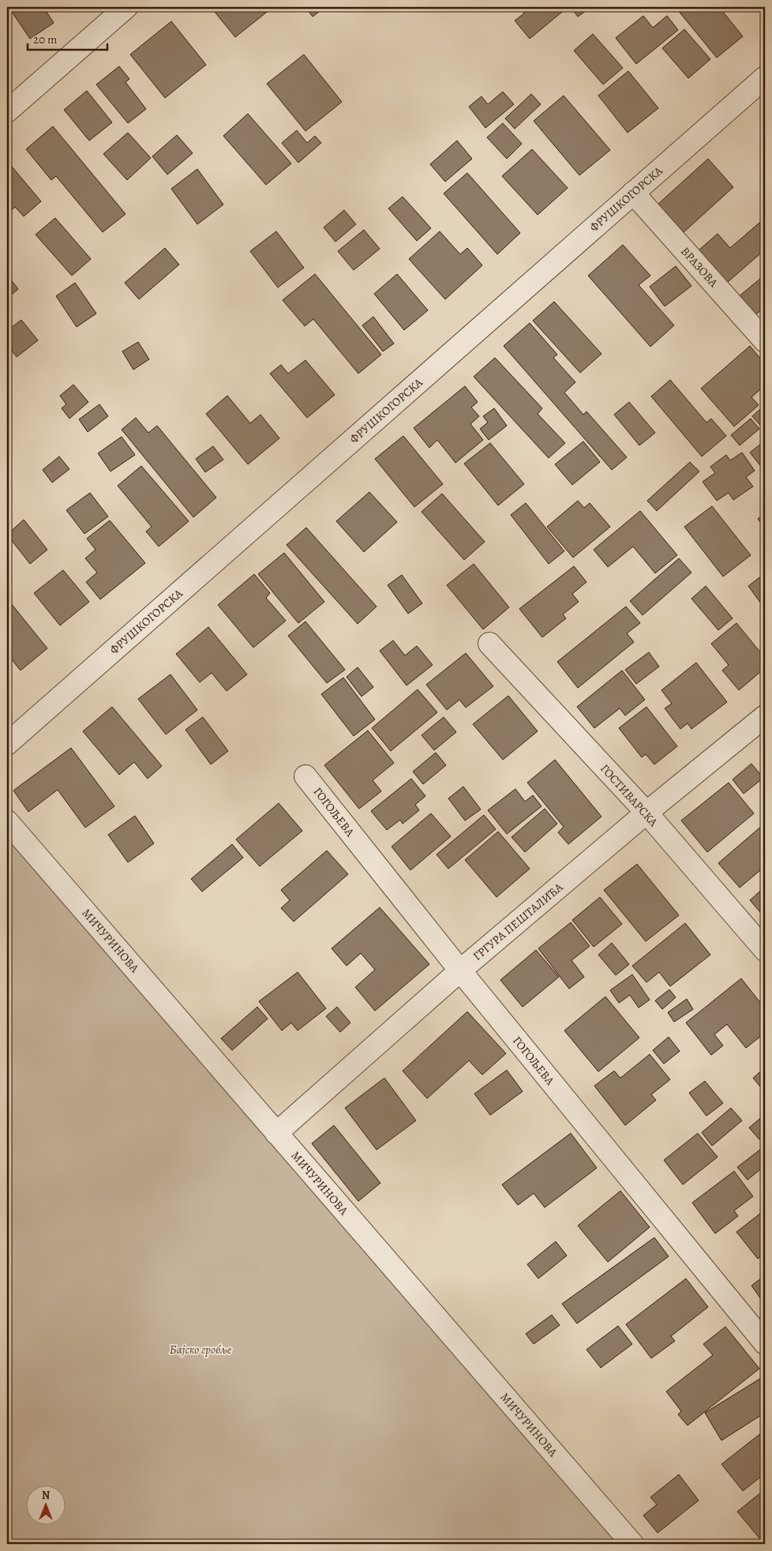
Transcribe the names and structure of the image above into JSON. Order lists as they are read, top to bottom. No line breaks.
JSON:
{"streets":{"street":["ФРУШКОГОРСКА","ВРАЗОВА","ГОСТИВАРСКА","ГОГОЉЕВА","ГРГУРА ПЕШТАЛИЋА","МИЧУРИНОВА"]},"crossings":[["ФРУШКОГОРСКА","ВРАЗОВА"],["ГОСТИВАРСКА","ГРГУРА ПЕШТАЛИЋА"],["ГОГОЉЕВА","ГРГУРА ПЕШТАЛИЋА"],["ГРГУРА ПЕШТАЛИЋА","МИЧУРИНОВА"]],"parks":["Бајско гробље"],"scale_bar":"20 m","north":"top"}
